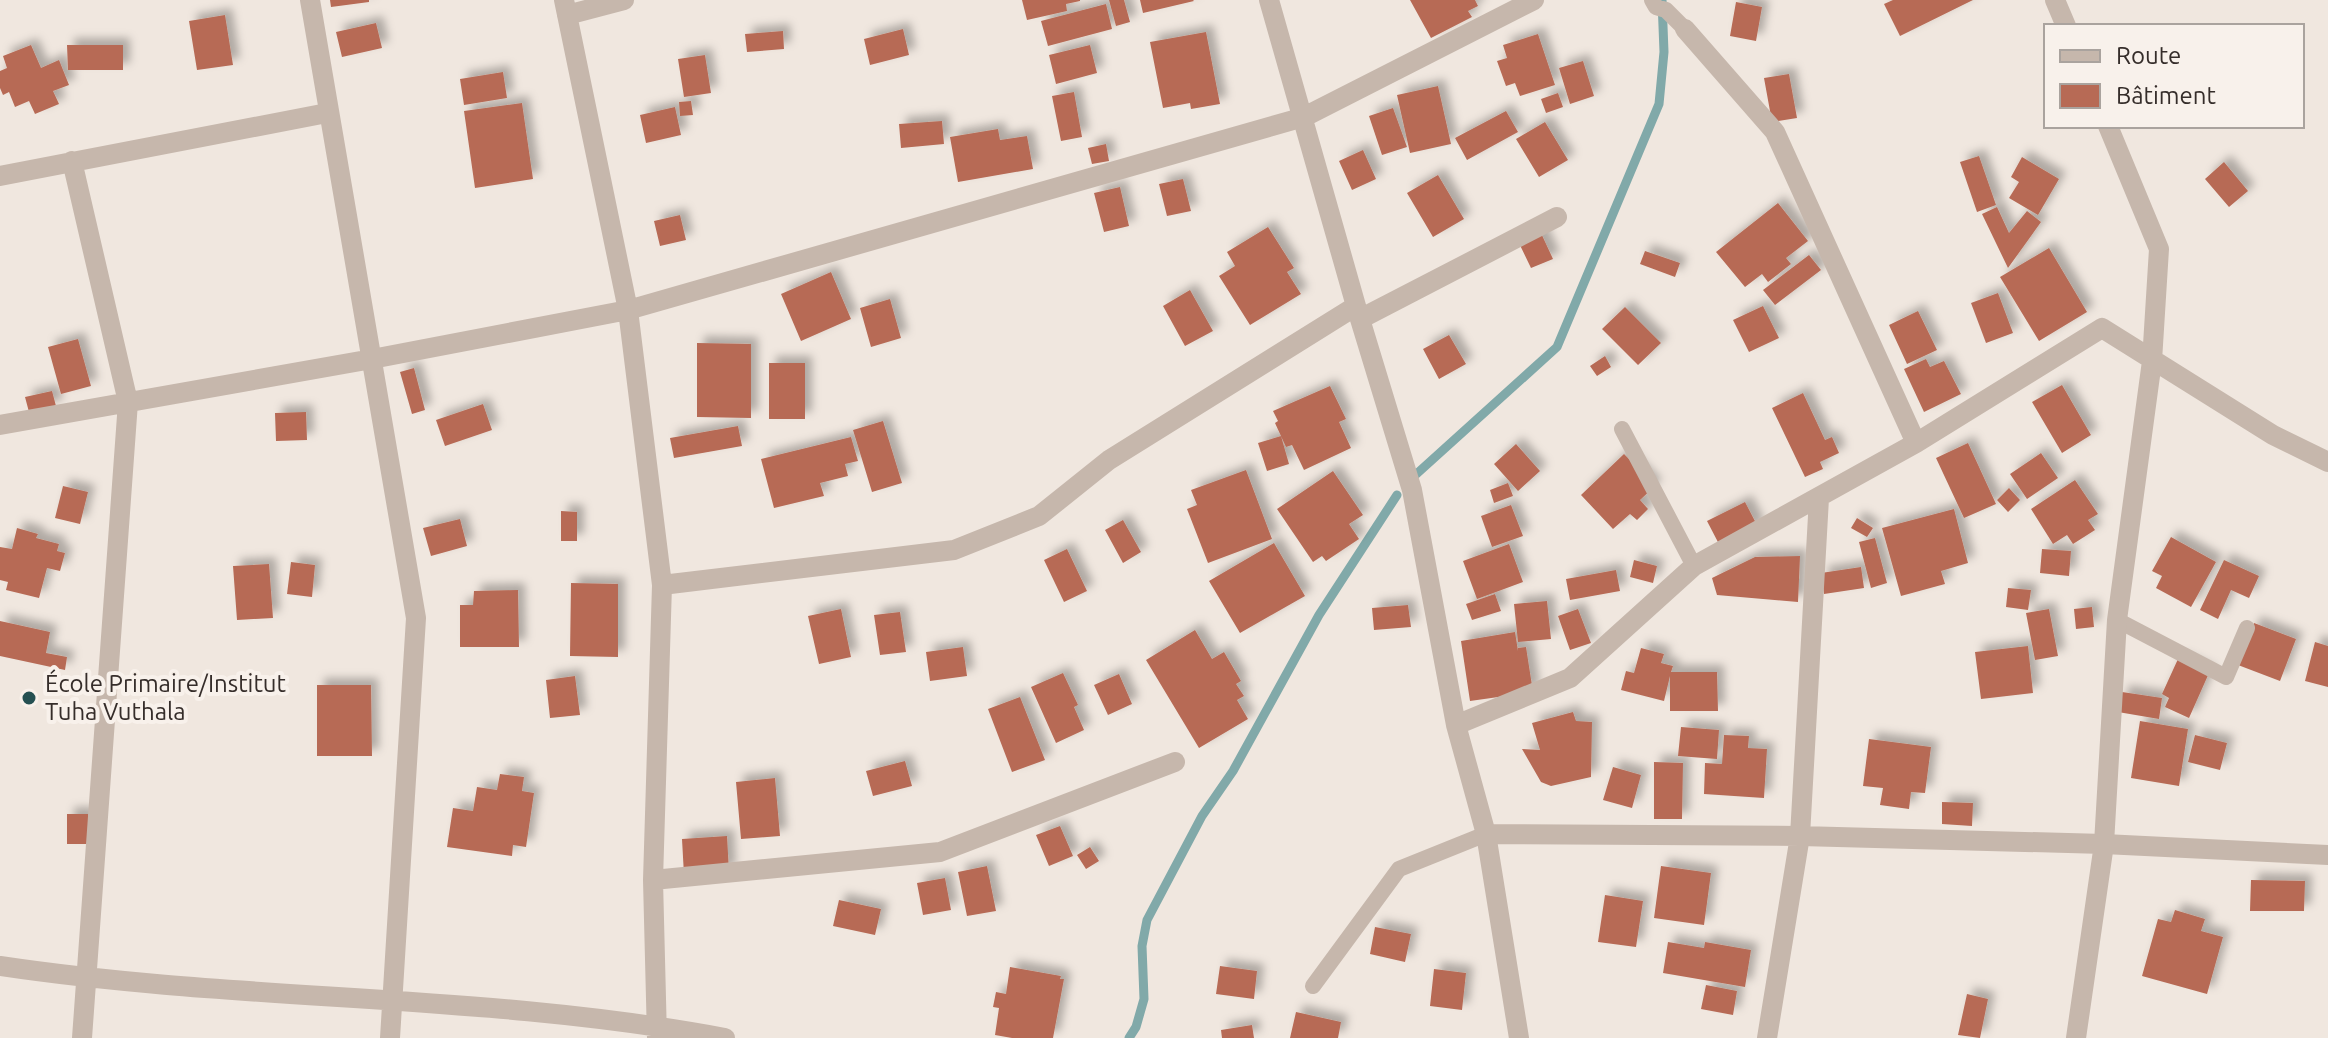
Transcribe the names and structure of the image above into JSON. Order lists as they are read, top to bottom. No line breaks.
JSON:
{"places":["École Primaire/Institut Tuha Vuthala"],"legend":["Route","Bâtiment"]}
